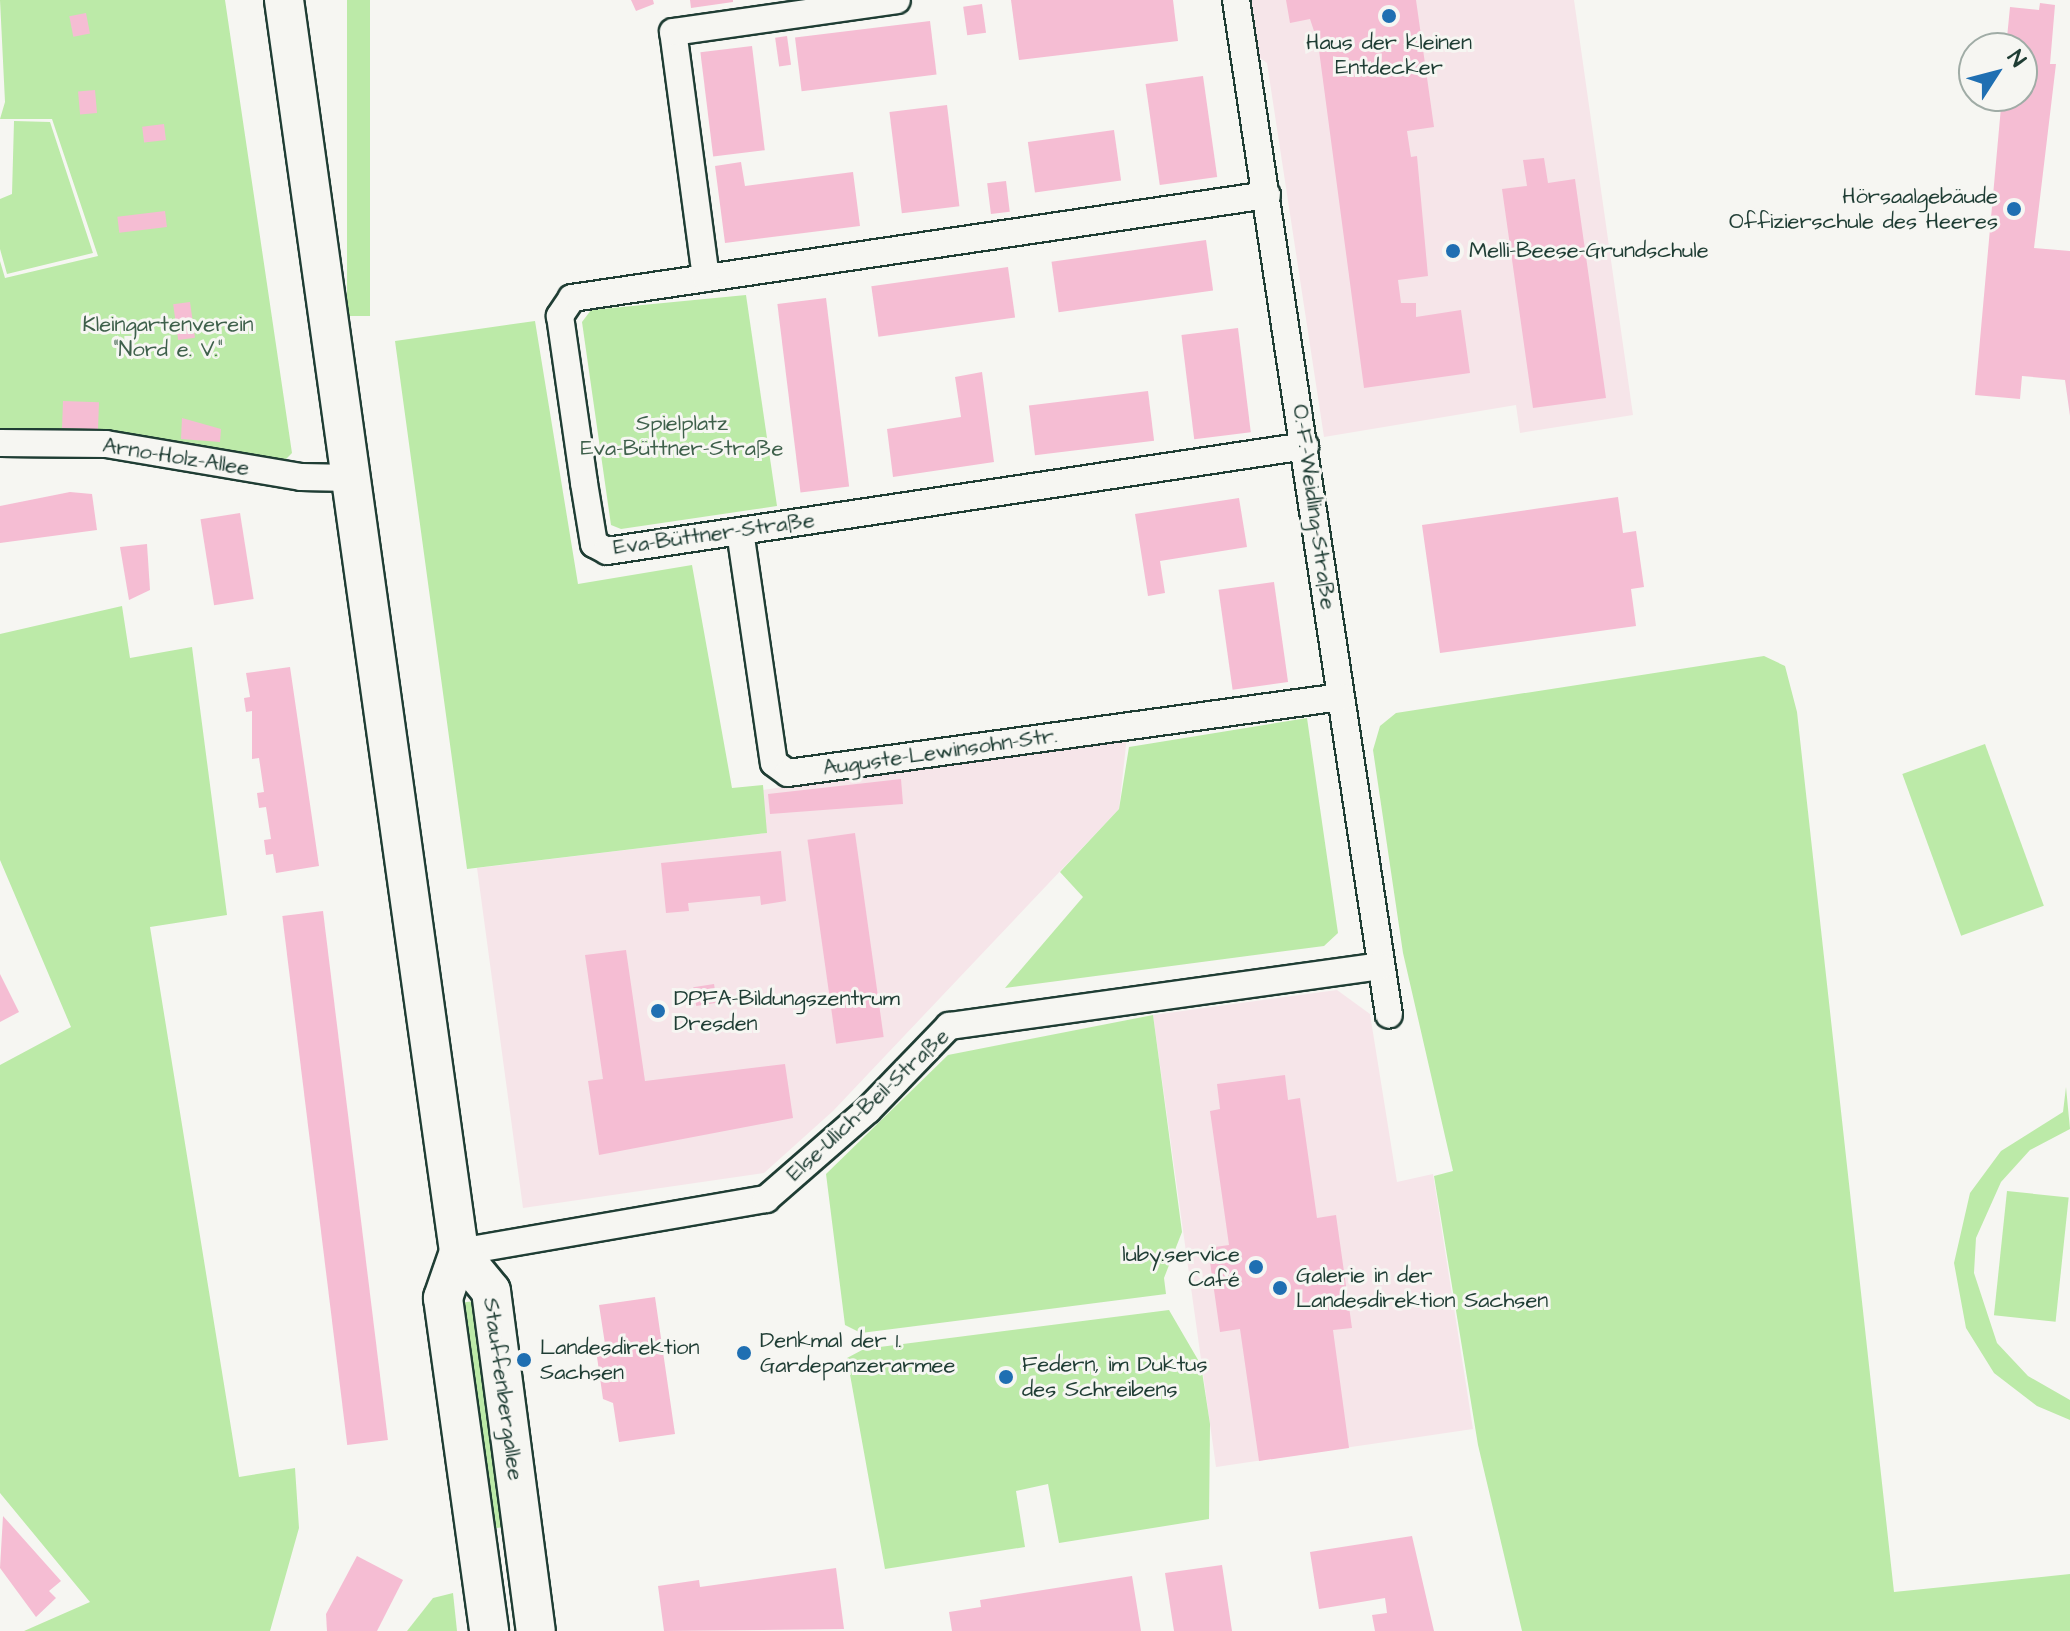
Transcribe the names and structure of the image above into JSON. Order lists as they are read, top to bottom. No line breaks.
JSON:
{"streets":{"main road":["Stauffenbergallee"],"street":["Arno-Holz-Allee","O.-F.-Weidling-Straße","Eva-Büttner-Straße","Auguste-Lewinsohn-Str.","Else-Ulich-Beil-Straße"]},"crossings":[["O.-F.-Weidling-Straße","Eva-Büttner-Straße"],["O.-F.-Weidling-Straße","Auguste-Lewinsohn-Str."],["O.-F.-Weidling-Straße","Else-Ulich-Beil-Straße"],["Eva-Büttner-Straße","Auguste-Lewinsohn-Str."],["Else-Ulich-Beil-Straße","Stauffenbergallee"]],"parks":["Kleingartenverein \"Nord e. V.\"","Spielplatz Eva-Büttner-Straße"],"places":["Haus der kleinen Entdecker","Hörsaalgebäude Offizierschule des Heeres","Melli-Beese-Grundschule","DPFA-Bildungszentrum Dresden","luby.service Café","Galerie in der Landesdirektion Sachsen","Denkmal der 1. Gardepanzerarmee","Landesdirektion Sachsen","Federn, im Duktus des Schreibens"],"north":"top right"}
